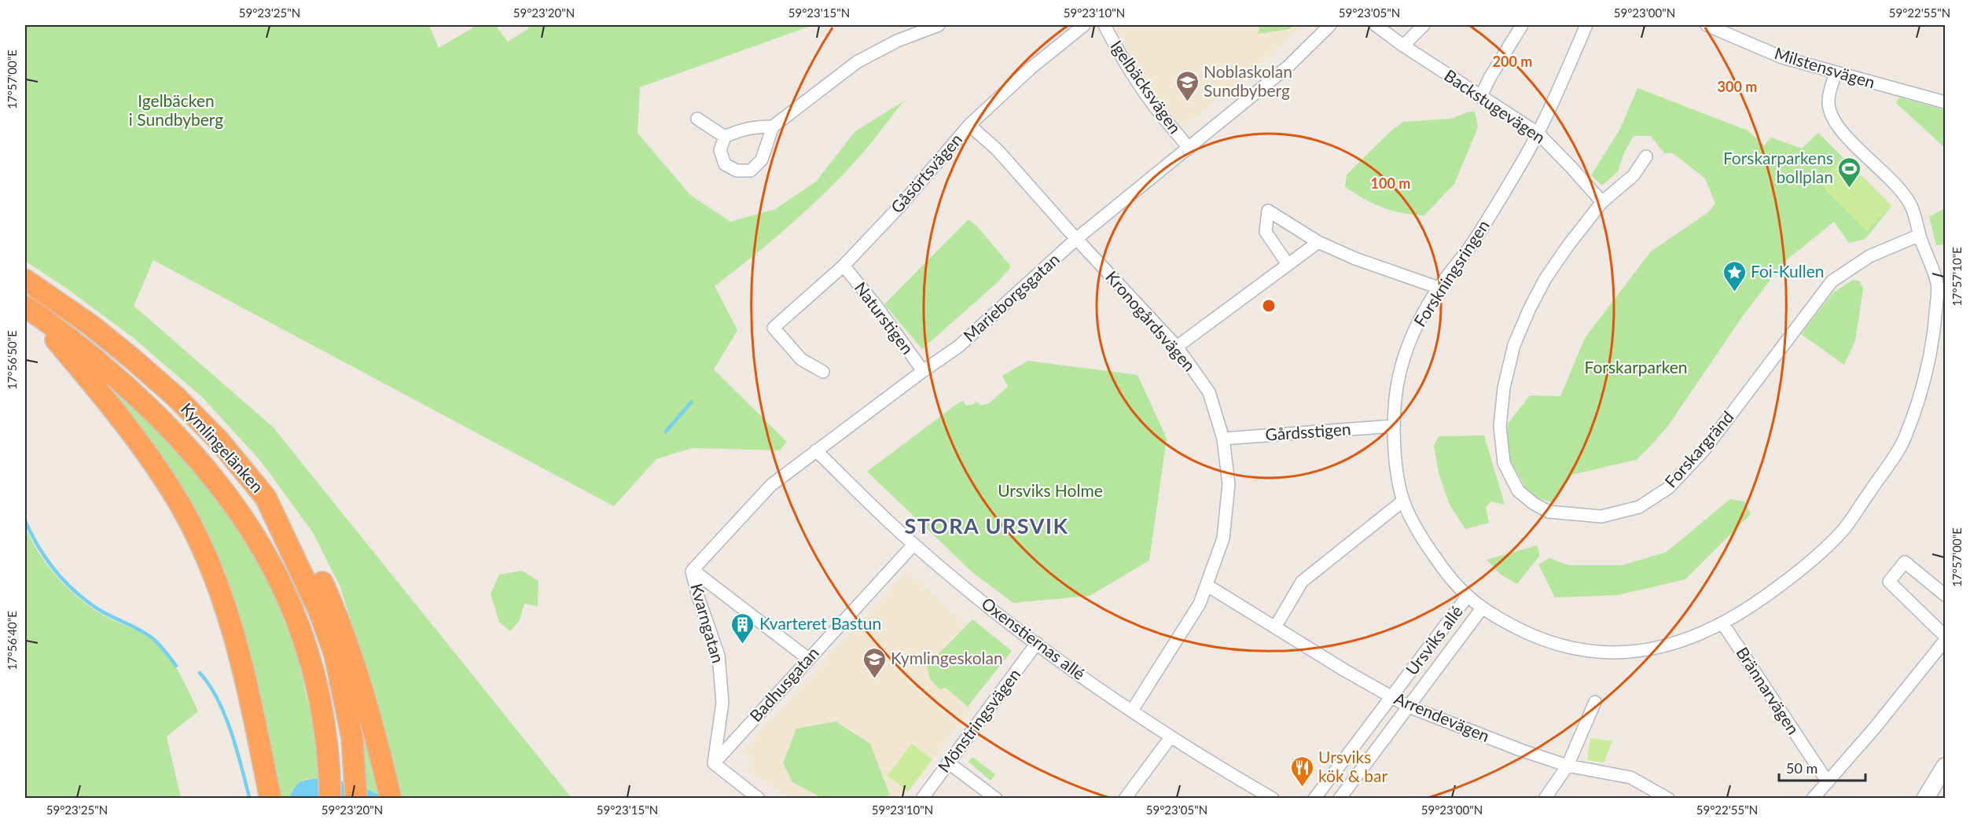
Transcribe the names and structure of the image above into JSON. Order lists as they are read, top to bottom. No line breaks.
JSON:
{"streets":{"highway":["Kymlingelänken"],"street":["Milstensvägen","Igelbäcksvägen","Backstugevägen","Gåsörtsvägen","Forskningsringen","Marieborgsgatan","Naturstigen","Kronogårdsvägen","Gårdsstigen","Forskargränd","Kvarngatan","Oxenstiernas allé","Ursviks allé","Badhusgatan","Brännarvägen","Arrendevägen","Mönstringsvägen"]},"crossings":[["Milstensvägen","Forskningsringen"],["Igelbäcksvägen","Marieborgsgatan"],["Backstugevägen","Forskningsringen"],["Backstugevägen","Forskargränd"],["Gåsörtsvägen","Naturstigen"],["Gåsörtsvägen","Kronogårdsvägen"],["Forskningsringen","Gårdsstigen"],["Forskningsringen","Forskargränd"],["Forskningsringen","Ursviks allé"],["Forskningsringen","Brännarvägen"],["Marieborgsgatan","Naturstigen"],["Marieborgsgatan","Kronogårdsvägen"],["Marieborgsgatan","Kvarngatan"],["Marieborgsgatan","Oxenstiernas allé"],["Kronogårdsvägen","Gårdsstigen"],["Kronogårdsvägen","Oxenstiernas allé"],["Kronogårdsvägen","Arrendevägen"],["Kvarngatan","Badhusgatan"],["Oxenstiernas allé","Badhusgatan"],["Oxenstiernas allé","Mönstringsvägen"],["Ursviks allé","Arrendevägen"]],"districts":["STORA URSVIK"],"parks":["Igelbäcken i Sundbyberg","Forskarparken","Ursviks Holme"],"places":{"school or university":["Noblaskolan Sundbyberg","Kymlingeskolan"],"sports":["Forskarparkens bollplan"],"place":["Foi-Kullen"],"building":["Kvarteret Bastun"],"restaurant":["Ursviks kök & bar"]},"scale_bar":"50 m","coordinates":["59°23'25\"N","59°23'20\"N","59°23'15\"N","59°23'10\"N","59°23'05\"N","59°23'00\"N","59°22'55\"N","17°57'00\"E","17°57'10\"E","17°56'50\"E","17°56'40\"E"],"rings":["200 m","300 m","100 m"]}
